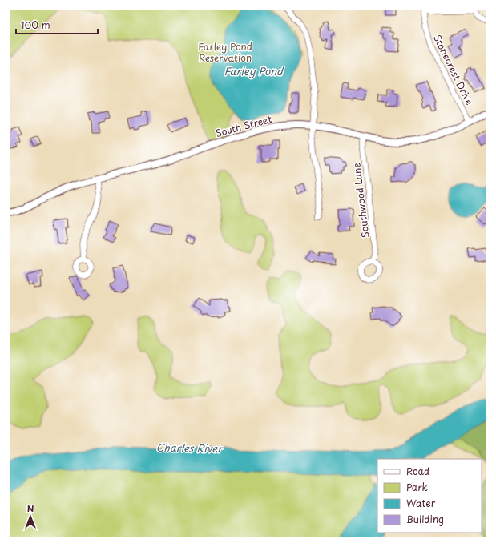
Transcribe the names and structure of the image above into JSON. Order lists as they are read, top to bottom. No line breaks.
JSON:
{"streets":{"street":["Stonecrest Drive","South Street","Southwood Lane"]},"crossings":[["Stonecrest Drive","South Street"],["South Street","Southwood Lane"]],"water":["Farley Pond","Charles River"],"parks":["Farley Pond Reservation"],"legend":["Road","Park","Water","Building"],"scale_bar":"100 m","north":"top"}
